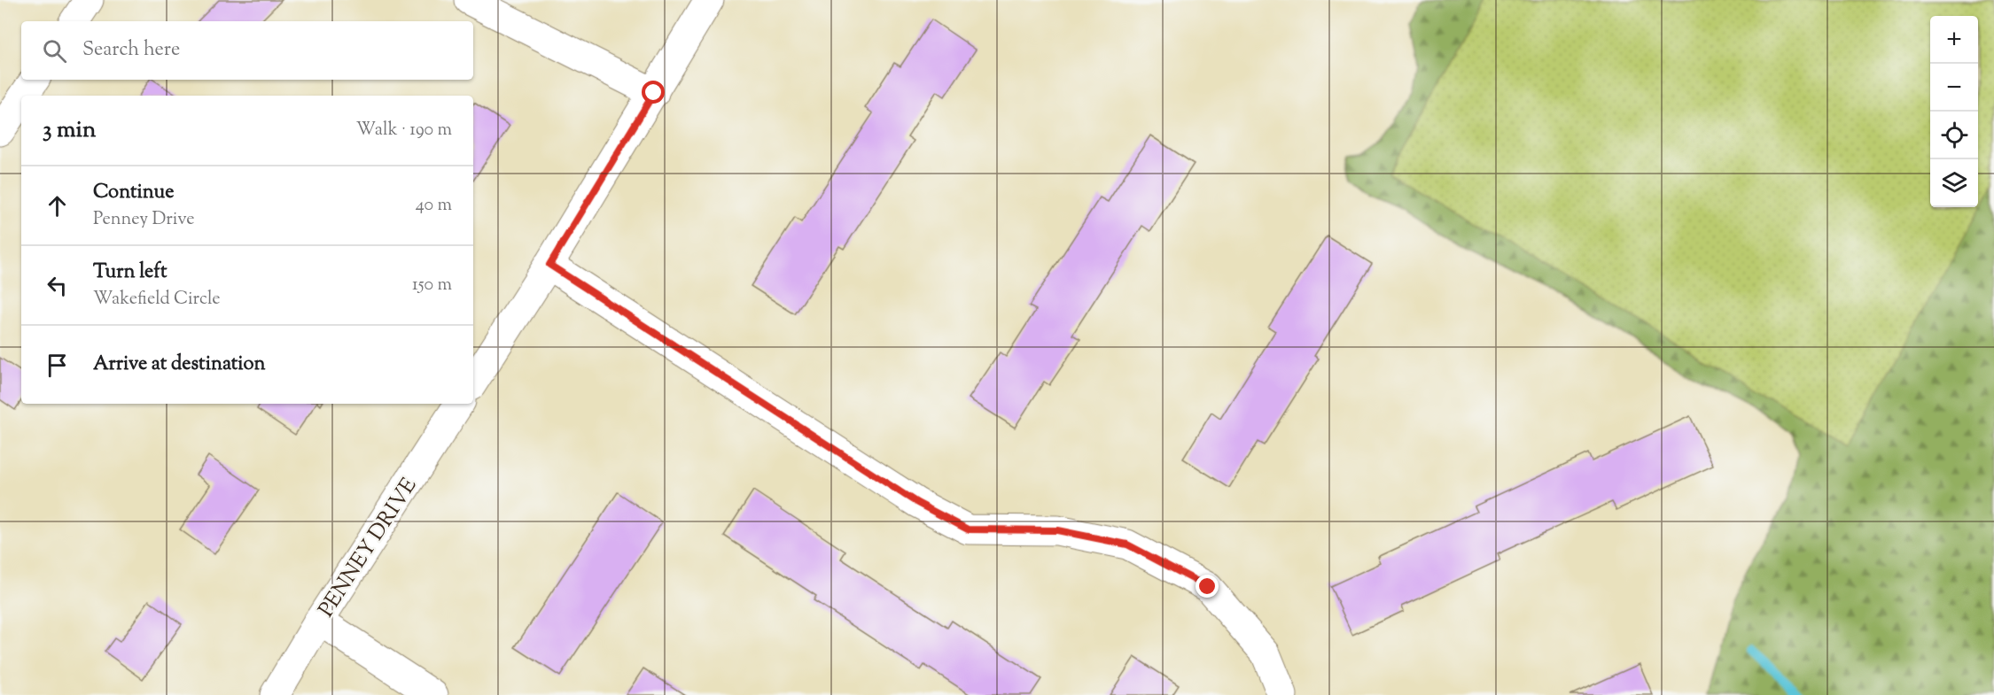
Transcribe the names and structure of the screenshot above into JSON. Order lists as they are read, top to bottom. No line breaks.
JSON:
{"streets":{"street":["PENNEY DRIVE"]},"page":{"map_buttons":["+","−"],"search":"Search here","heading":["3 min","Walk · 190 m"],"list":[["Continue","Penney Drive","40 m"],["Turn left","Wakefield Circle","150 m"],"Arrive at destination"]}}
